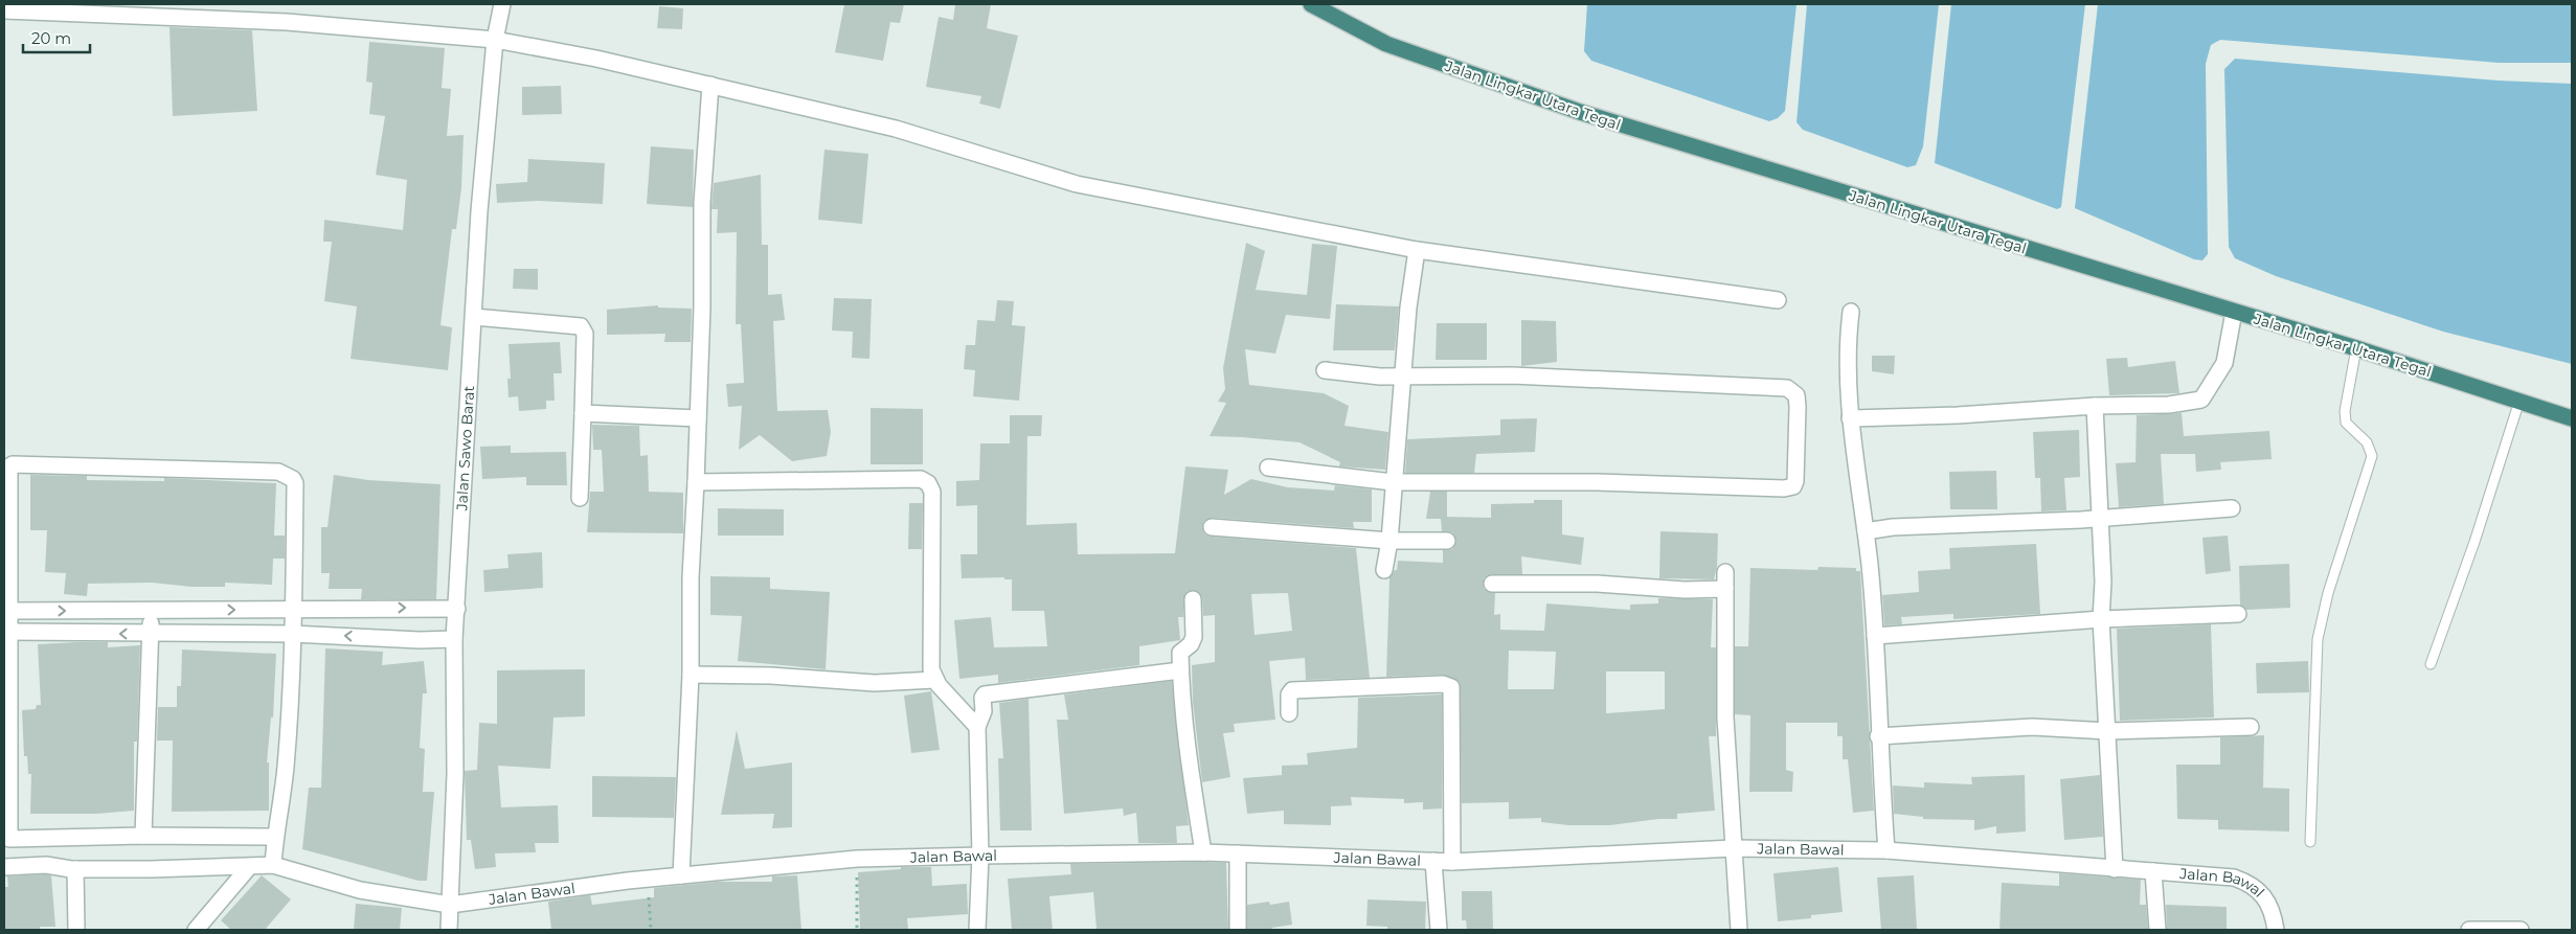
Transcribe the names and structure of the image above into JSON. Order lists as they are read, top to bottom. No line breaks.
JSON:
{"streets":{"highway":["Jalan Lingkar Utara Tegal"],"street":["Jalan Sawo Barat","Jalan Bawal"]},"crossings":[["Jalan Sawo Barat","Jalan Bawal"]],"scale_bar":"20 m"}
